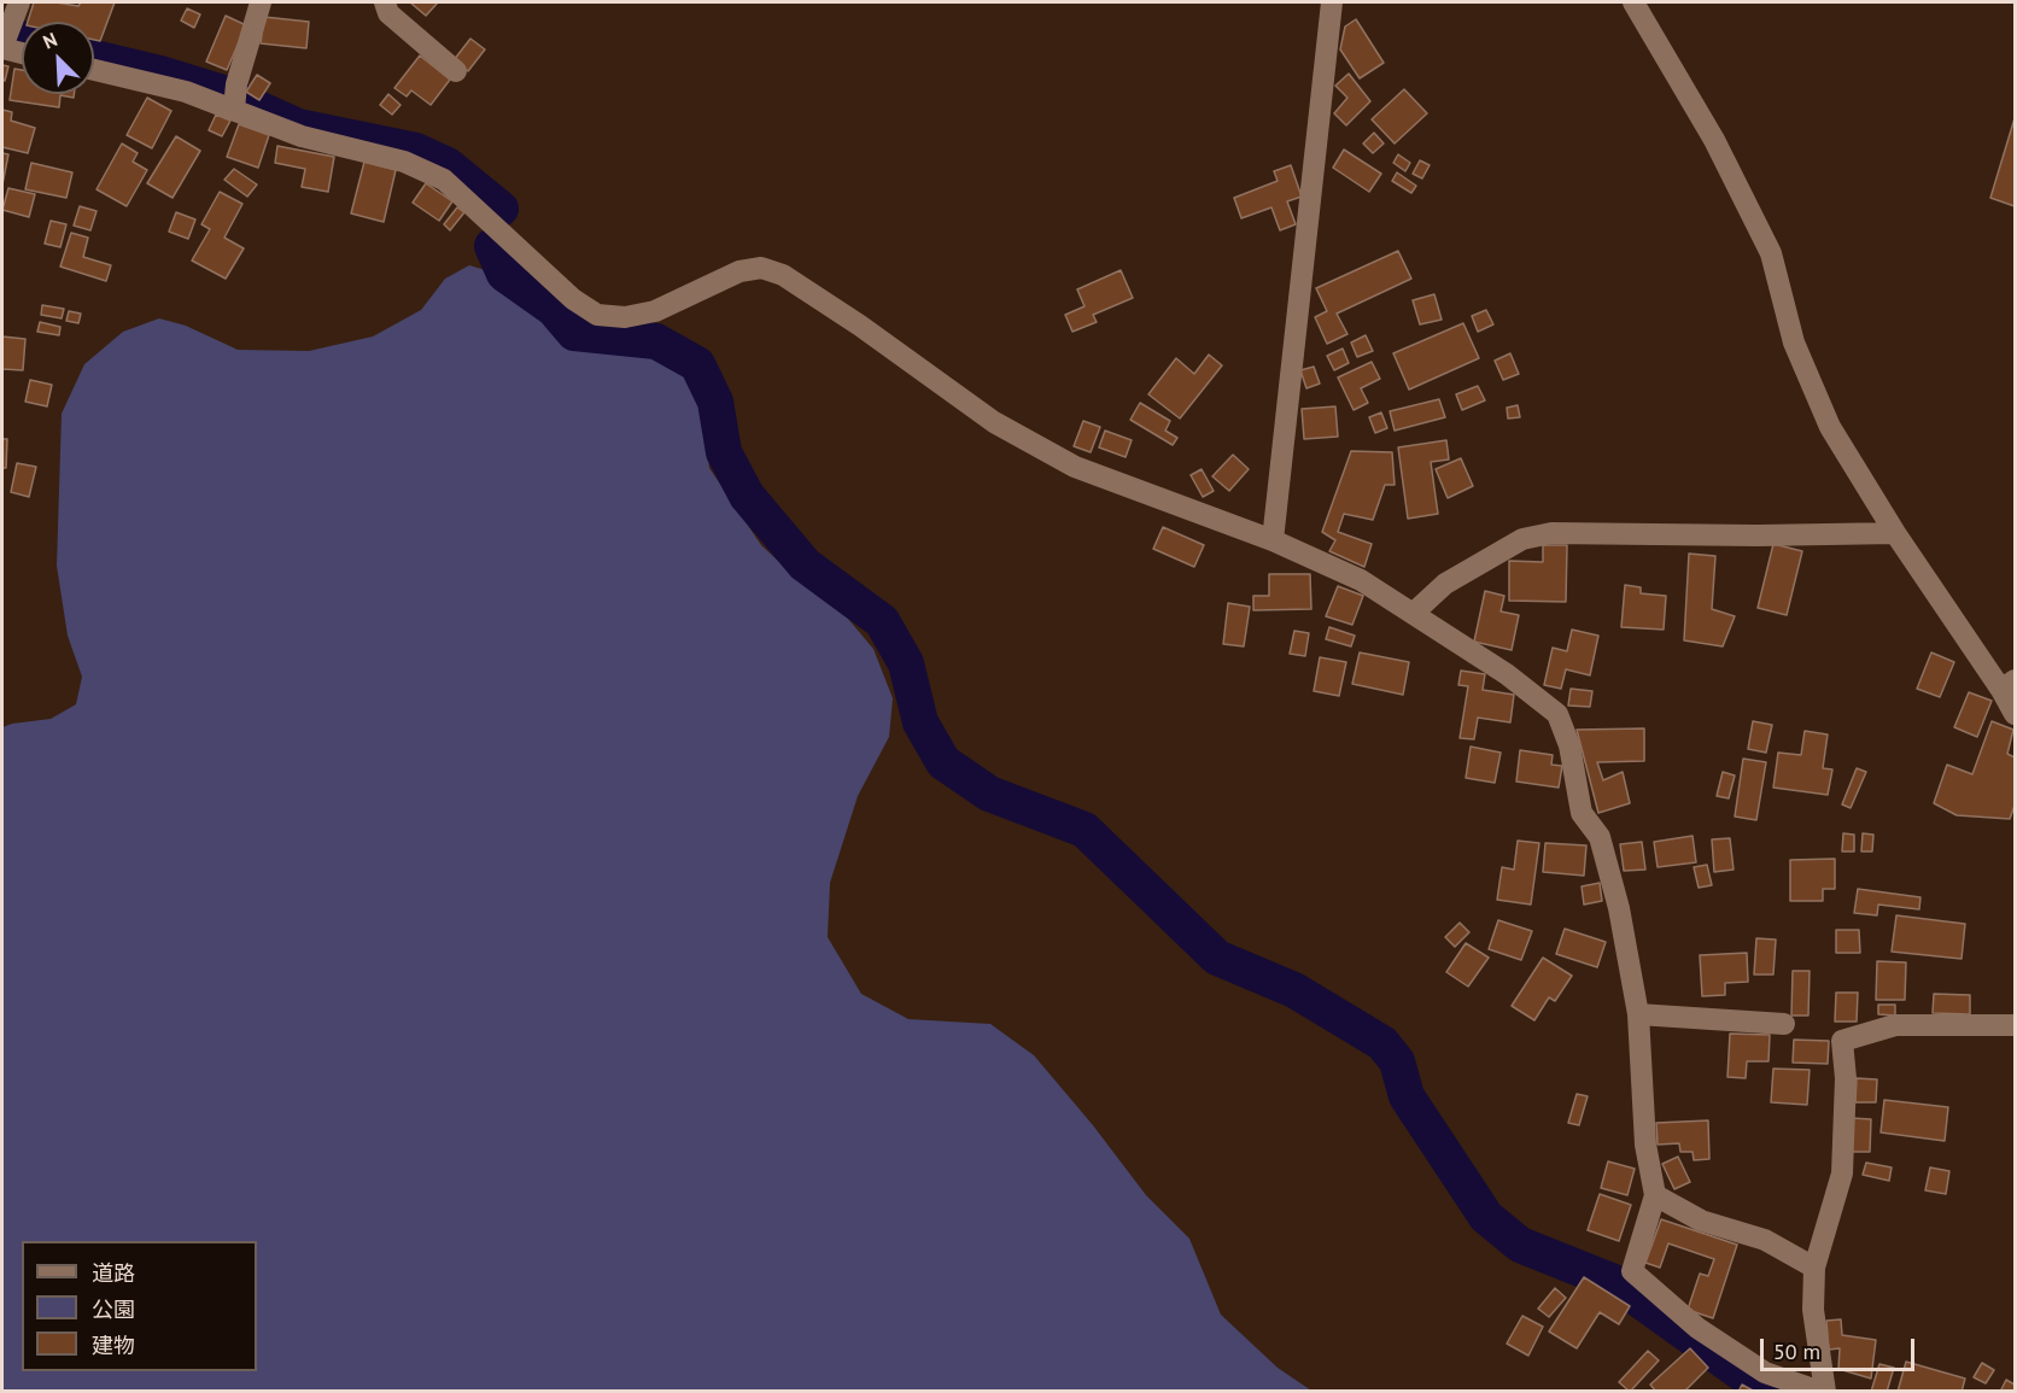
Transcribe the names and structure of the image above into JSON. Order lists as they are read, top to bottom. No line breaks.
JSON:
{"legend":["道路","公園","建物"],"scale_bar":"50 m","north":"top left"}
